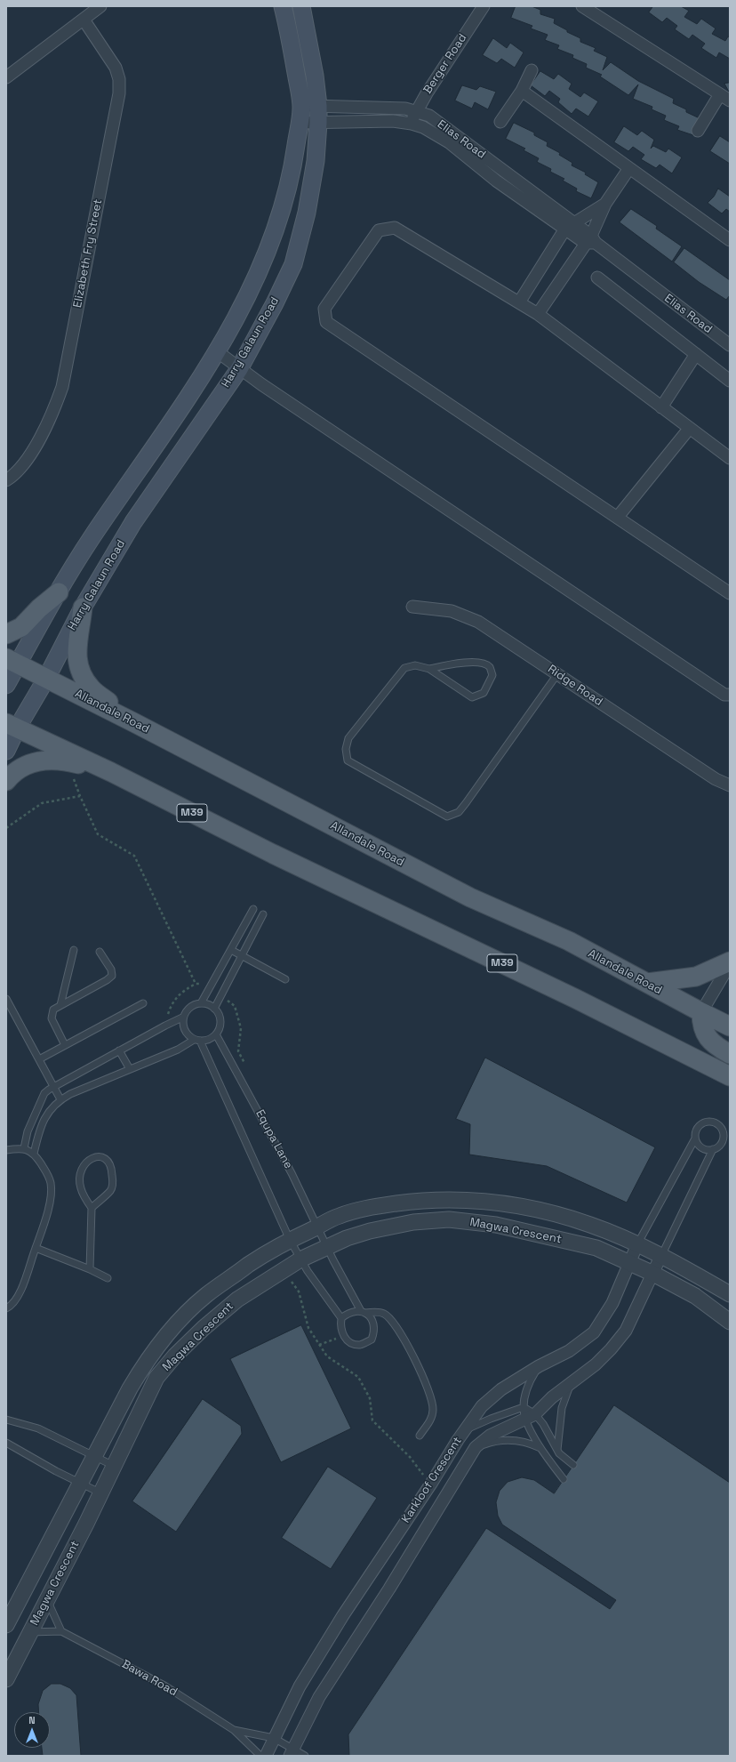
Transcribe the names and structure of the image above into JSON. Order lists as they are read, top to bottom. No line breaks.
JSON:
{"streets":{"main road":["Harry Galaun Road","Allandale Road","M39"],"street":["Berger Road","Elias Road","Elizabeth Fry Street","Ridge Road","Magwa Crescent","Karkloof Crescent"],"lane":["Equpa Lane","Bawa Road"]},"crossings":[["Berger Road","Elias Road"],["Elias Road","Harry Galaun Road"],["Harry Galaun Road","Allandale Road"],["Harry Galaun Road","M39"],["Equpa Lane","Magwa Crescent"],["Magwa Crescent","Karkloof Crescent"]],"north":"top"}
